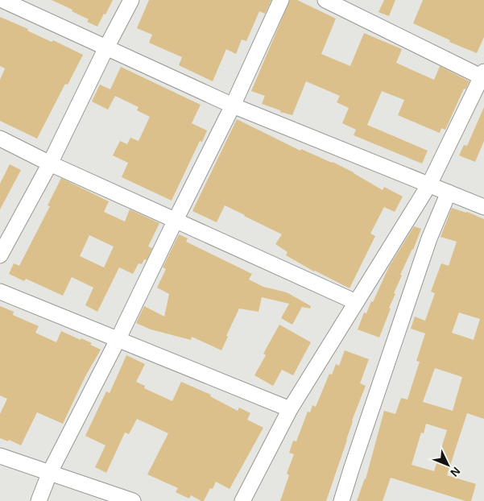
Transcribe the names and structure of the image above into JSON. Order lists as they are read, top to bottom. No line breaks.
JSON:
{"north":"bottom right"}
